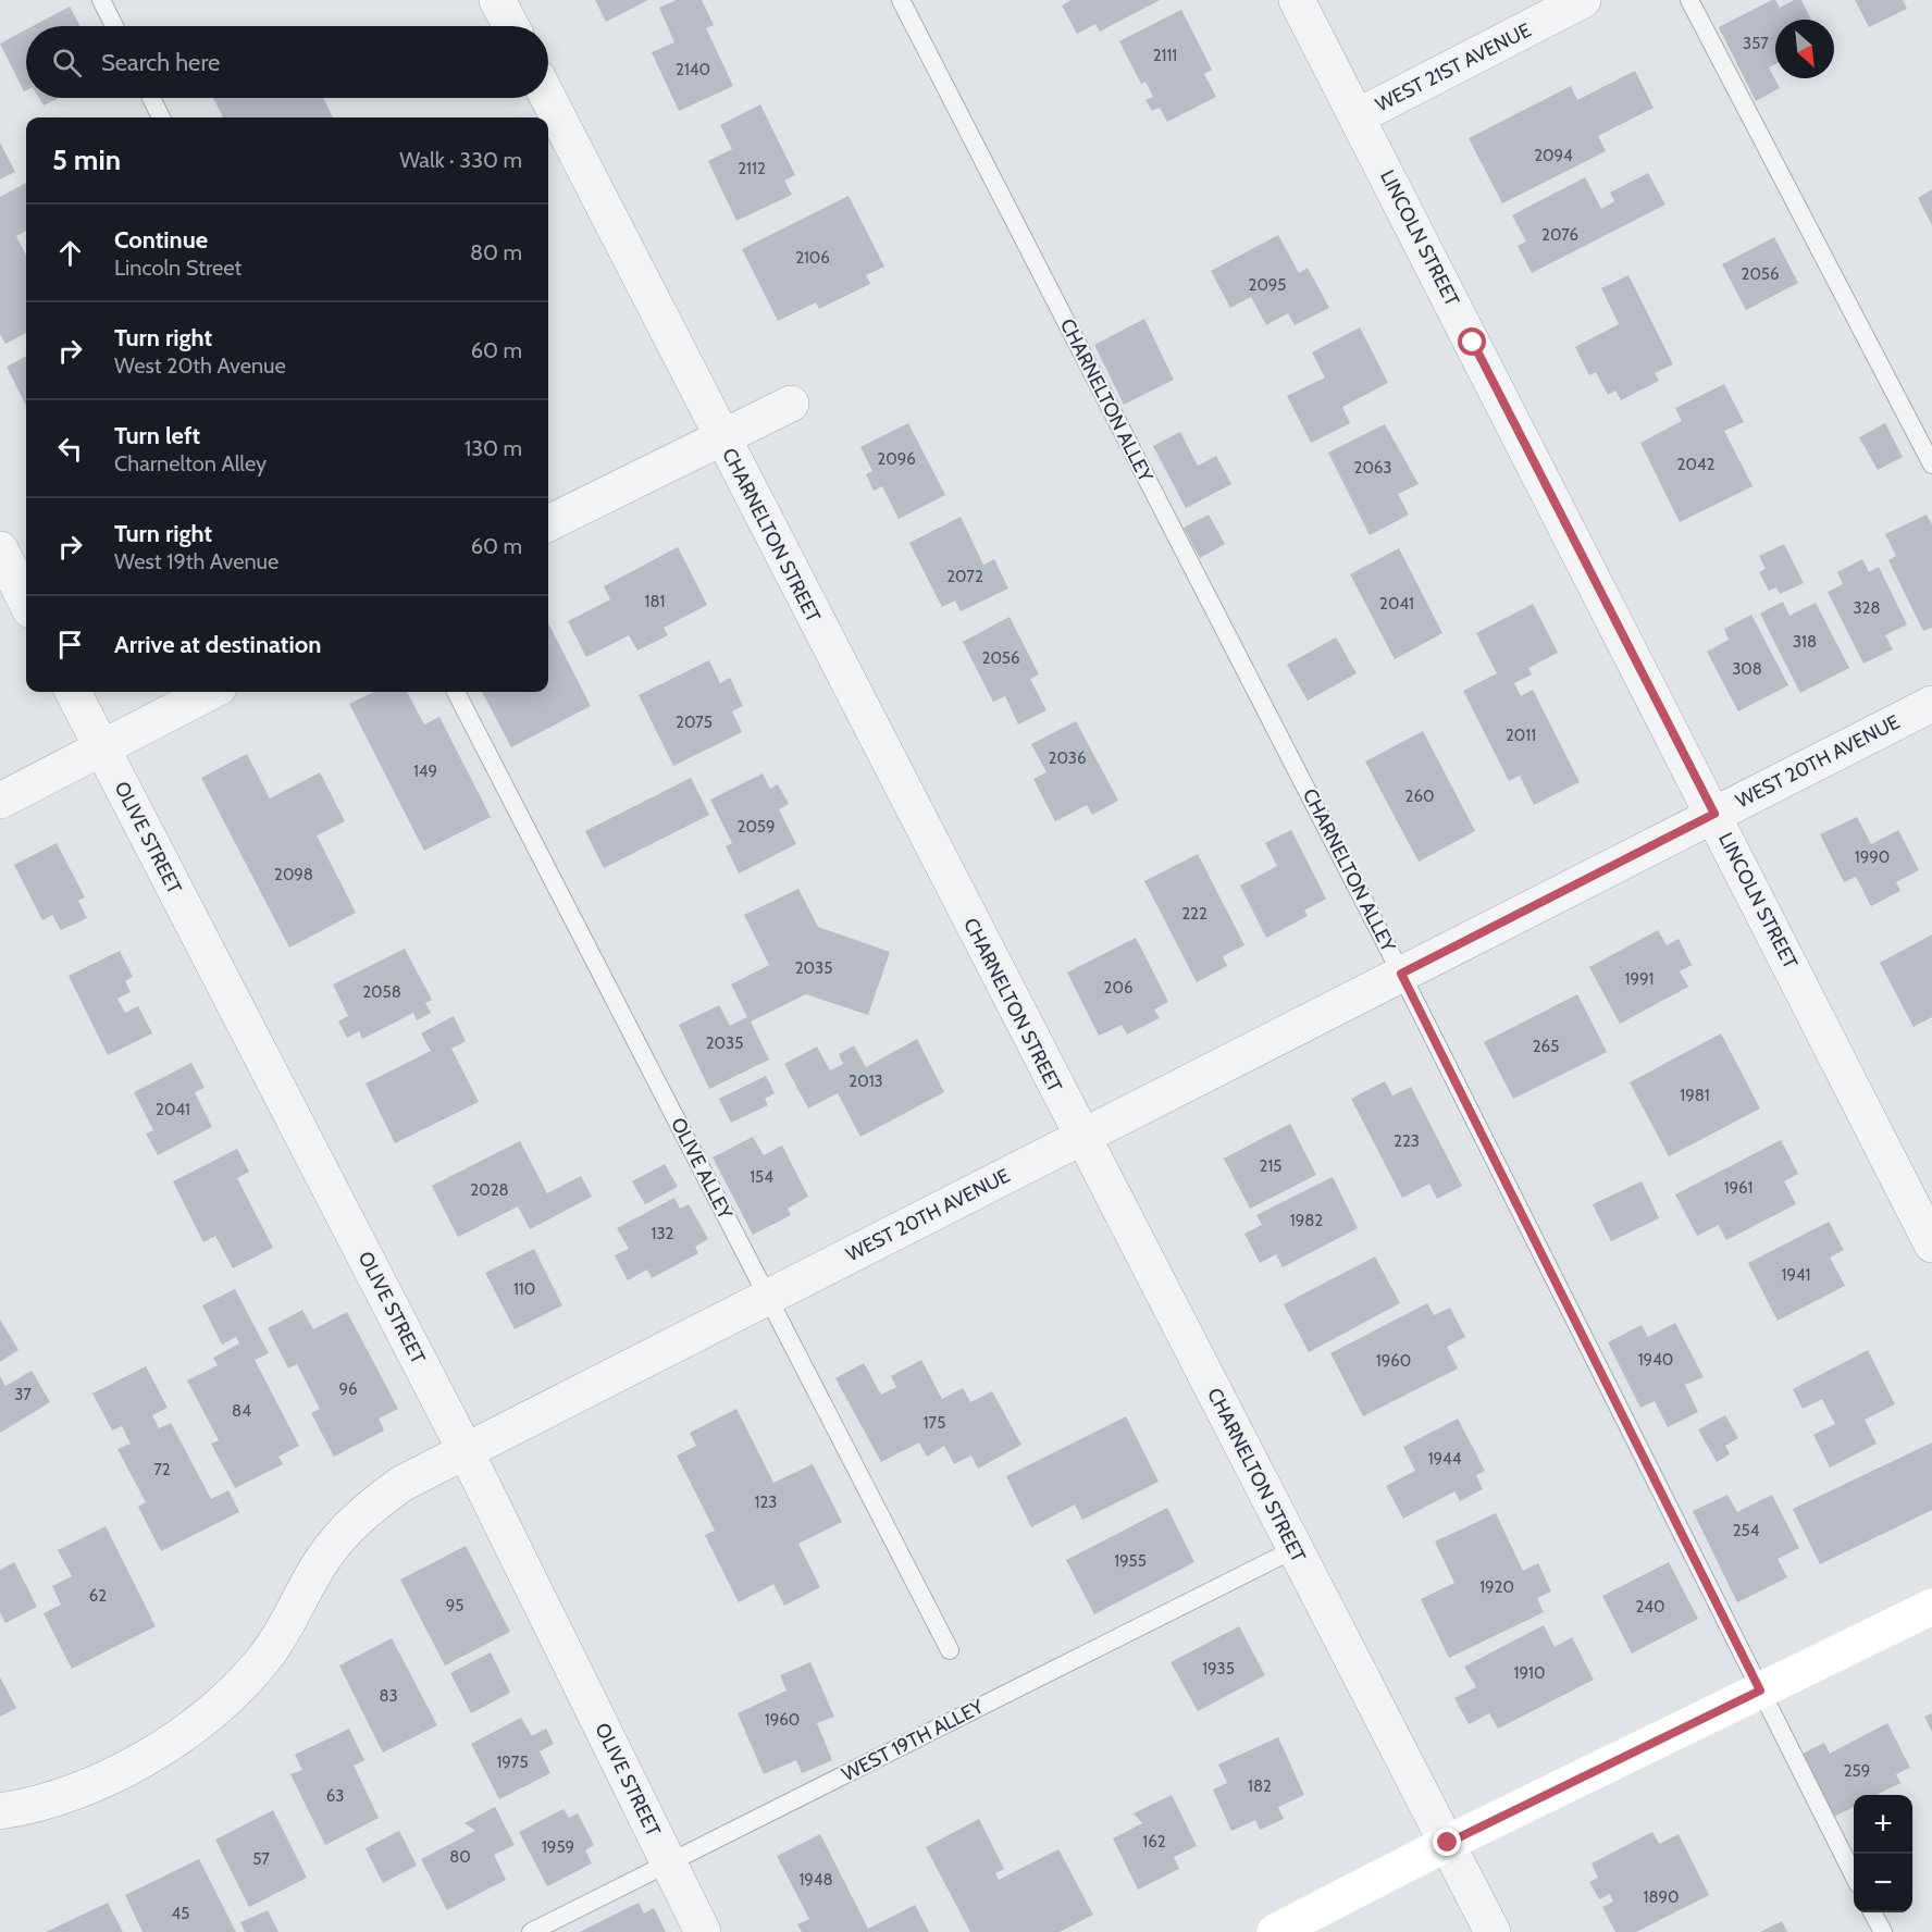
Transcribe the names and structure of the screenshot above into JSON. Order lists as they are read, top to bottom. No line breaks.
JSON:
{"streets":{"street":["WEST 21ST AVENUE","LINCOLN STREET","CHARNELTON STREET","WEST 20TH AVENUE","OLIVE STREET"],"lane":["CHARNELTON ALLEY","OLIVE ALLEY","WEST 19TH ALLEY"]},"crossings":[["WEST 21ST AVENUE","LINCOLN STREET"],["LINCOLN STREET","WEST 20TH AVENUE"],["CHARNELTON ALLEY","WEST 20TH AVENUE"],["CHARNELTON STREET","WEST 20TH AVENUE"],["CHARNELTON STREET","WEST 19TH ALLEY"],["WEST 20TH AVENUE","OLIVE STREET"],["WEST 20TH AVENUE","OLIVE ALLEY"],["OLIVE STREET","WEST 19TH ALLEY"]],"house_numbers":["357","2111","2140","2094","2112","2076","2106","2056","2095","2096","2042","2063","2072","181","2041","328","318","2056","308","2075","2011","2036","149","260","2059","1990","2098","222","2035","1991","206","2058","2035","265","2013","1981","2041","223","215","154","1961","2028","1982","132","1941","110","1940","1960","96","37","84","175","1944","72","123","254","1955","1920","62","95","240","1935","1910","83","1960","1975","259","182","63","162","1959","80","57","1948","1890","45"],"north":"bottom right","page":{"search":"Search here","heading":["5 min","Walk · 330 m"],"list":[["Continue","Lincoln Street","80 m"],["Turn right","West 20th Avenue","60 m"],["Turn left","Charnelton Alley","130 m"],["Turn right","West 19th Avenue","60 m"],"Arrive at destination"],"map_buttons":["+","−"]}}
